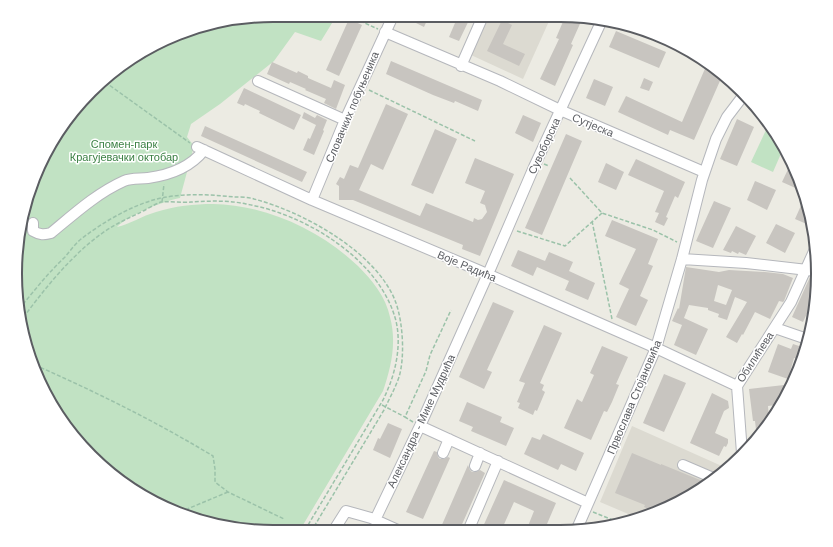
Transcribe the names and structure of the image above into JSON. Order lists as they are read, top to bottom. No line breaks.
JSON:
{"streets":{"street":["Словачких побуњеника","Сутјеска","Сувоборска","Воје Радића","Обилићева","Првослава Стојановића","Александра - Мике Мудрића"]},"crossings":[["Словачких побуњеника","Сутјеска"],["Словачких побуњеника","Воје Радића"],["Сутјеска","Сувоборска"],["Сутјеска","Првослава Стојановића"],["Сувоборска","Воје Радића"],["Сувоборска","Александра - Мике Мудрића"],["Воје Радића","Обилићева"],["Воје Радића","Првослава Стојановића"],["Воје Радића","Александра - Мике Мудрића"]],"parks":["Спомен-парк Крагујевачки октобар"]}
